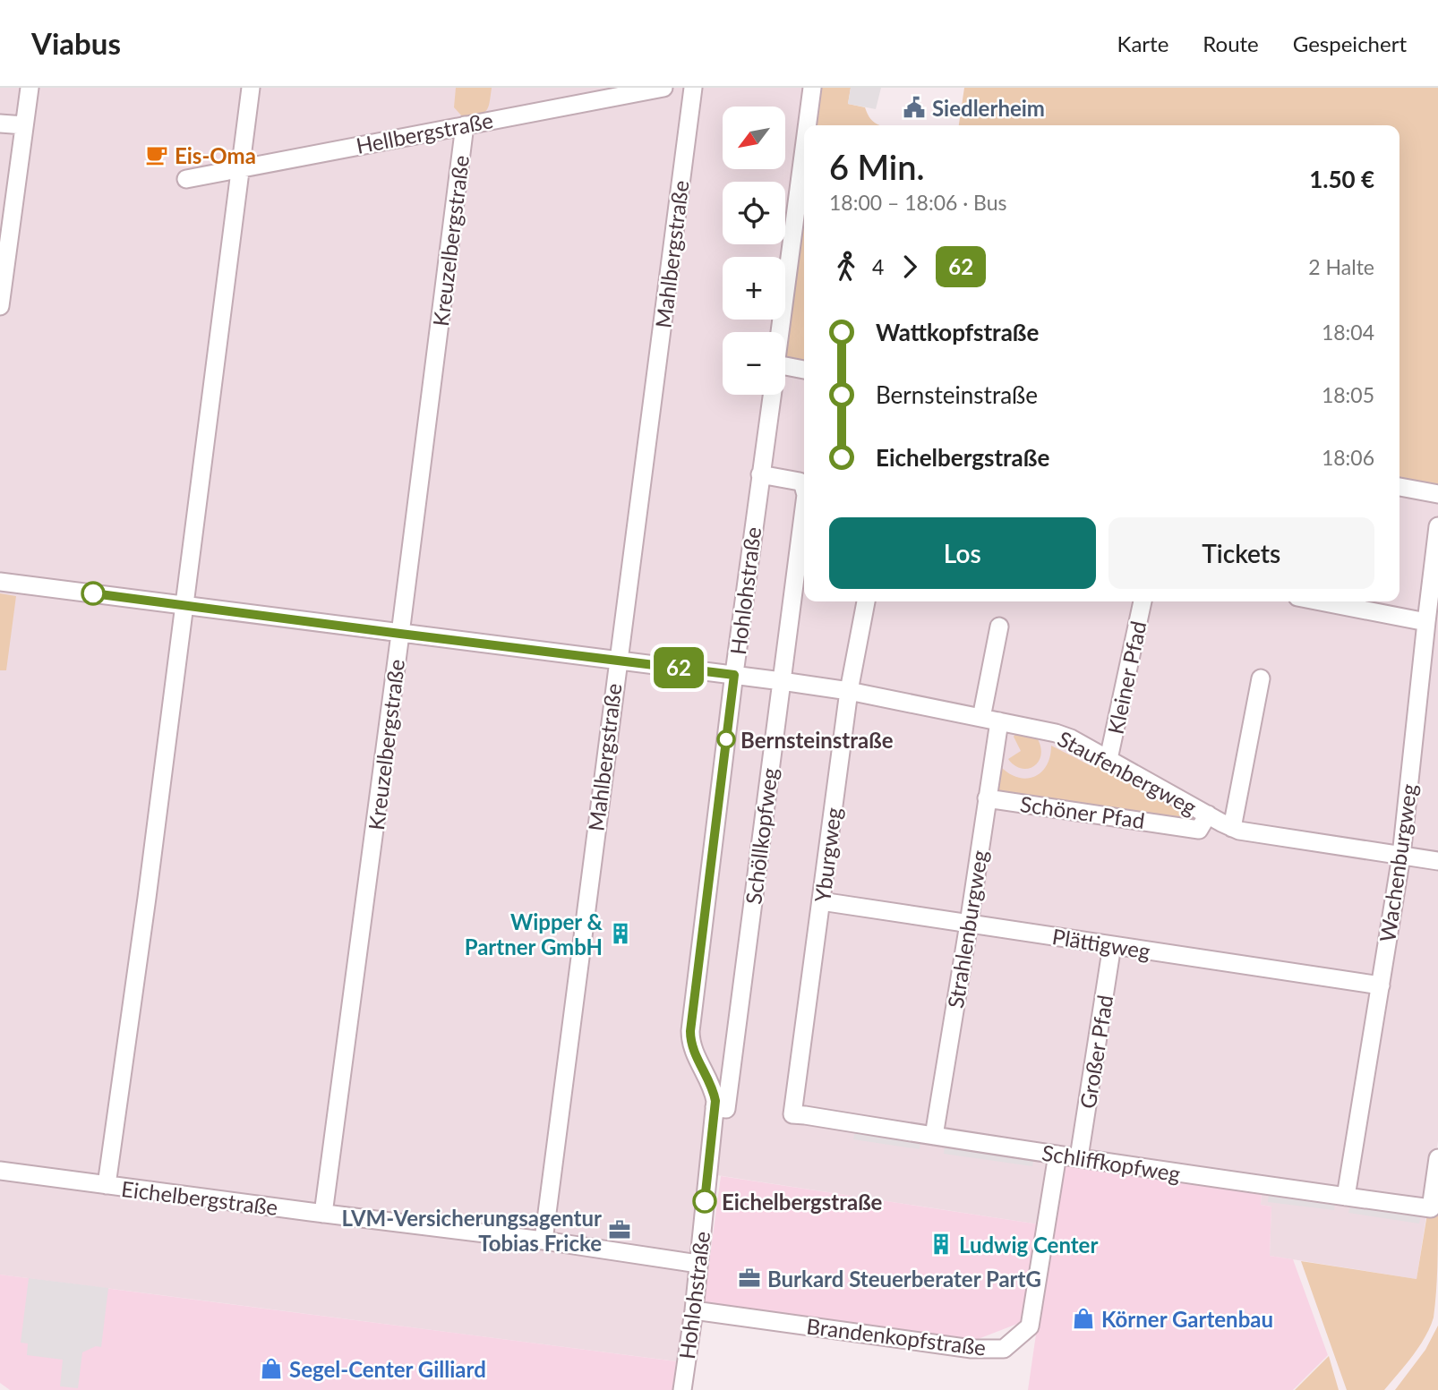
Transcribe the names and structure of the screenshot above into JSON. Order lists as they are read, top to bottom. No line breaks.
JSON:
{"streets":{"street":["Hellbergstraße","Kreuzelbergstraße","Mahlbergstraße","Hohlohstraße","Kleiner Pfad","Staufenbergweg","Schöner Pfad","Schöllkopfweg","Yburgweg","Wachenburgweg","Strahlenburgweg","Plättigweg","Großer Pfad","Schliffkopfweg","Eichelbergstraße","Brandenkopfstraße"]},"crossings":[["Hellbergstraße","Kreuzelbergstraße"],["Kreuzelbergstraße","Eichelbergstraße"],["Mahlbergstraße","Eichelbergstraße"],["Hohlohstraße","Staufenbergweg"],["Hohlohstraße","Schöllkopfweg"],["Hohlohstraße","Eichelbergstraße"],["Hohlohstraße","Brandenkopfstraße"],["Kleiner Pfad","Staufenbergweg"],["Staufenbergweg","Schöner Pfad"],["Staufenbergweg","Schöllkopfweg"],["Staufenbergweg","Yburgweg"],["Staufenbergweg","Wachenburgweg"],["Staufenbergweg","Strahlenburgweg"],["Schöner Pfad","Strahlenburgweg"],["Yburgweg","Plättigweg"],["Yburgweg","Schliffkopfweg"],["Wachenburgweg","Plättigweg"],["Wachenburgweg","Schliffkopfweg"],["Strahlenburgweg","Plättigweg"],["Strahlenburgweg","Schliffkopfweg"],["Plättigweg","Großer Pfad"],["Großer Pfad","Schliffkopfweg"],["Schliffkopfweg","Brandenkopfstraße"]],"places":{"public building":["Siedlerheim"],"cafe":["Eis-Oma"],"other":["Bernsteinstraße","Eichelbergstraße"],"building":["Wipper & Partner GmbH","Ludwig Center"],"office":["LVM-Versicherungsagentur Tobias Fricke","Burkard Steuerberater PartG"],"shop":["Körner Gartenbau","Segel-Center Gilliard"]},"lines":["bus line 62"],"north":"bottom left","page":{"header":"Viabus","nav":["Karte","Route","Gespeichert"],"on_map":"62","map_buttons":["+","−"],"heading":["6 Min.","18:00 – 18:06 · Bus","1.50 €"],"legs":["4","62","2 Halte"],"list":[{"name":"Wattkopfstraße","value":"18:04"},{"name":"Bernsteinstraße","value":"18:05"},{"name":"Eichelbergstraße","value":"18:06"}],"buttons":["Los","Tickets"]}}
